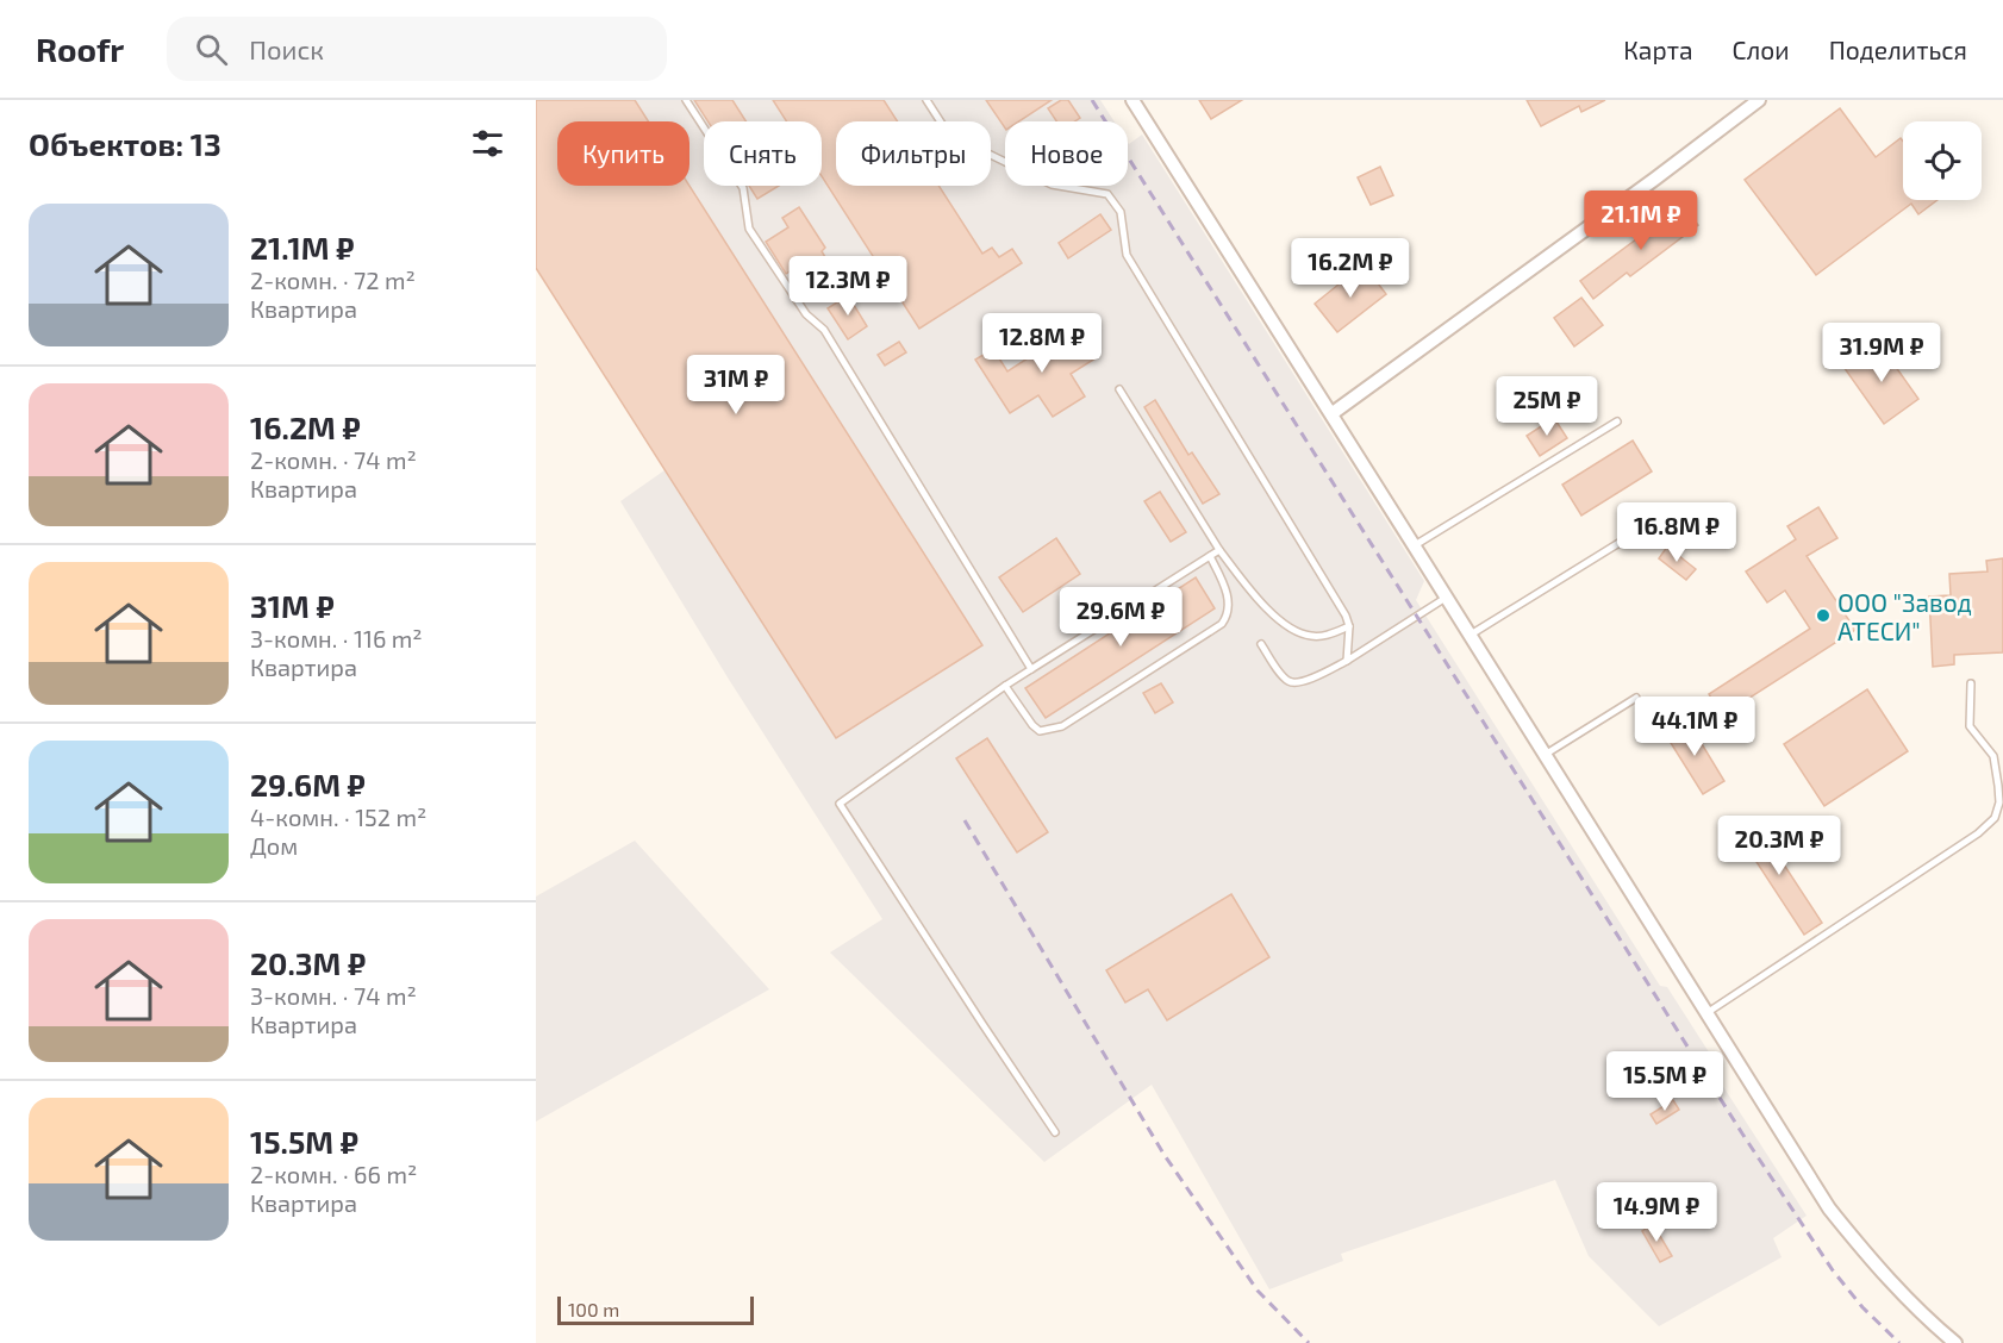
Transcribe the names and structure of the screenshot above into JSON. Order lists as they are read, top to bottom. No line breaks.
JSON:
{"places":["ООО \"Завод АТЕСИ\""],"scale_bar":"100 m","page":{"header":"Roofr","search":"Поиск","nav":["Карта","Слои","Поделиться"],"heading":"Объектов: 13","chip":["Купить","Снять","Фильтры","Новое"],"list":[{"name":"21.1M ₽","note":"2-комн. · 72 m² · Квартира"},{"name":"16.2M ₽","note":"2-комн. · 74 m² · Квартира"},{"name":"31M ₽","note":"3-комн. · 116 m² · Квартира"},{"name":"29.6M ₽","note":"4-комн. · 152 m² · Дом"},{"name":"20.3M ₽","note":"3-комн. · 74 m² · Квартира"},{"name":"15.5M ₽","note":"2-комн. · 66 m² · Квартира"}],"price":["21.1M ₽","16.2M ₽","12.3M ₽","12.8M ₽","31.9M ₽","31M ₽","25M ₽","16.8M ₽","29.6M ₽","44.1M ₽","20.3M ₽","15.5M ₽","14.9M ₽"],"scale":"100 m"}}
